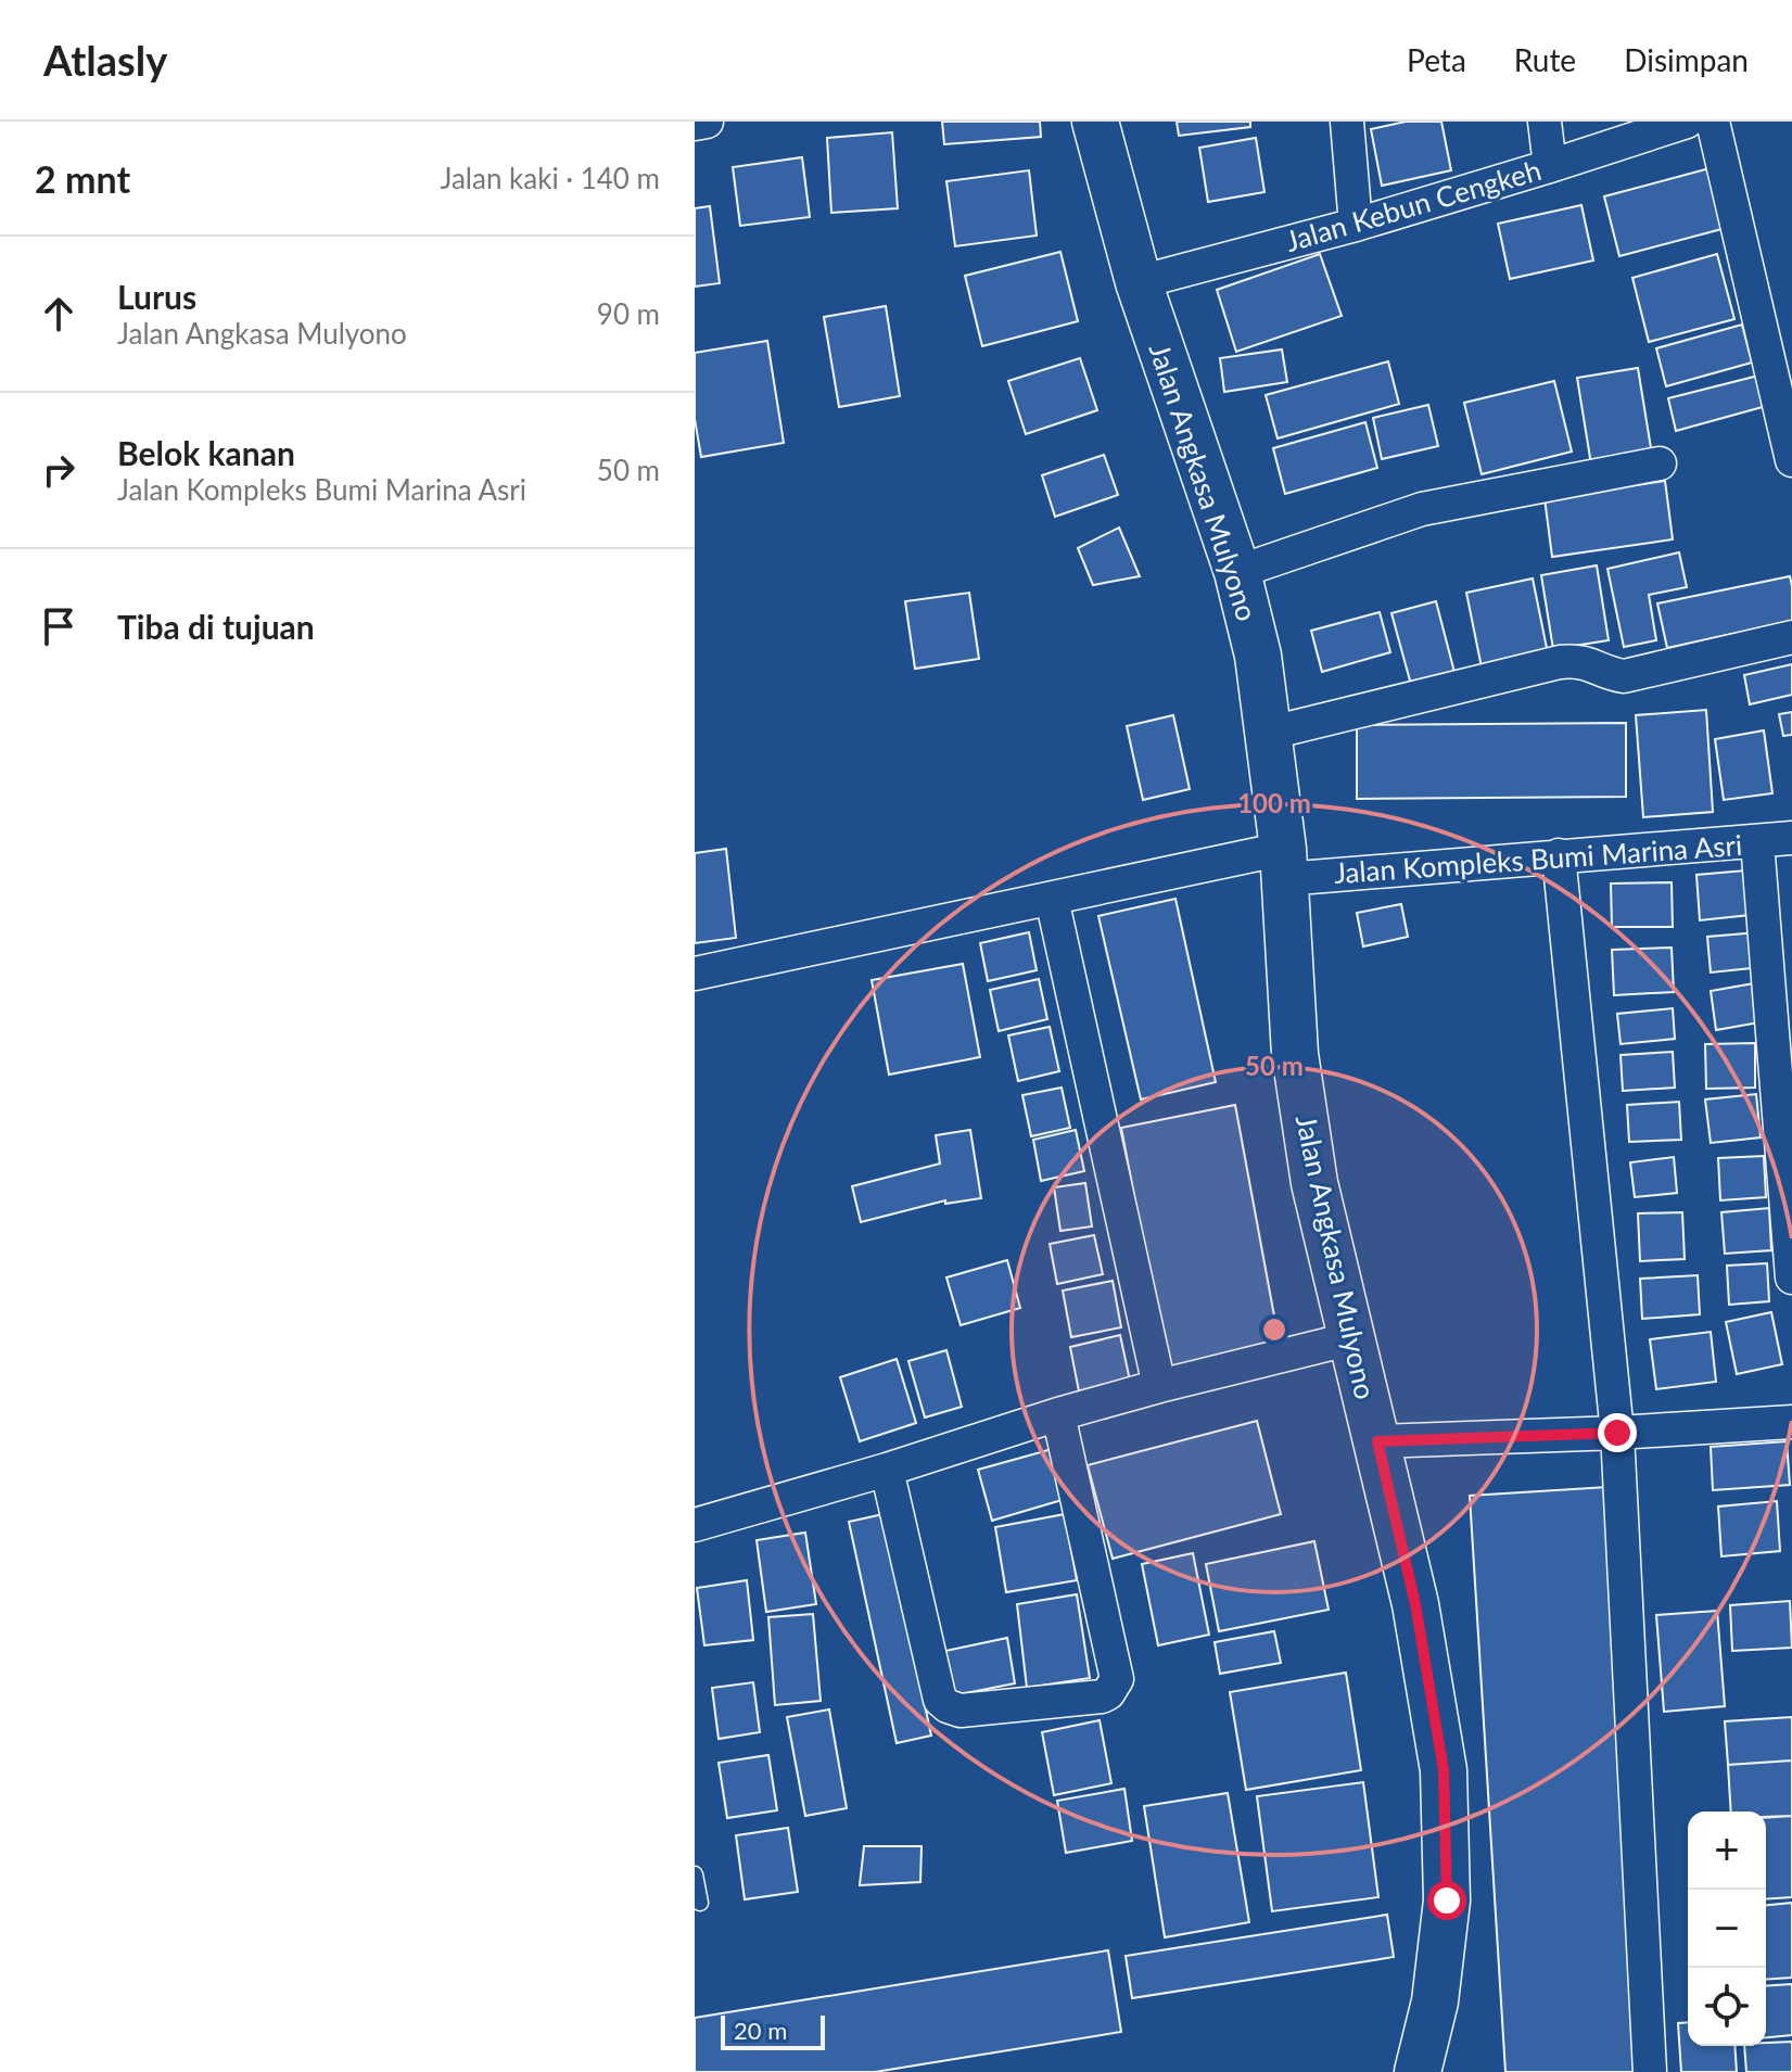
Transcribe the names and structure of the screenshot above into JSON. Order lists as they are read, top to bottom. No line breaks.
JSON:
{"streets":{"main road":["Jalan Angkasa Mulyono"],"street":["Jalan Kebun Cengkeh","Jalan Kompleks Bumi Marina Asri"]},"crossings":[["Jalan Kebun Cengkeh","Jalan Angkasa Mulyono"],["Jalan Angkasa Mulyono","Jalan Kompleks Bumi Marina Asri"]],"scale_bar":"20 m","page":{"header":"Atlasly","nav":["Peta","Rute","Disimpan"],"heading":["2 mnt","Jalan kaki · 140 m"],"list":[["Lurus","Jalan Angkasa Mulyono","90 m"],["Belok kanan","Jalan Kompleks Bumi Marina Asri","50 m"],"Tiba di tujuan"],"map_buttons":["+","−"],"scale":"20 m"},"rings":["100 m","50 m"]}
